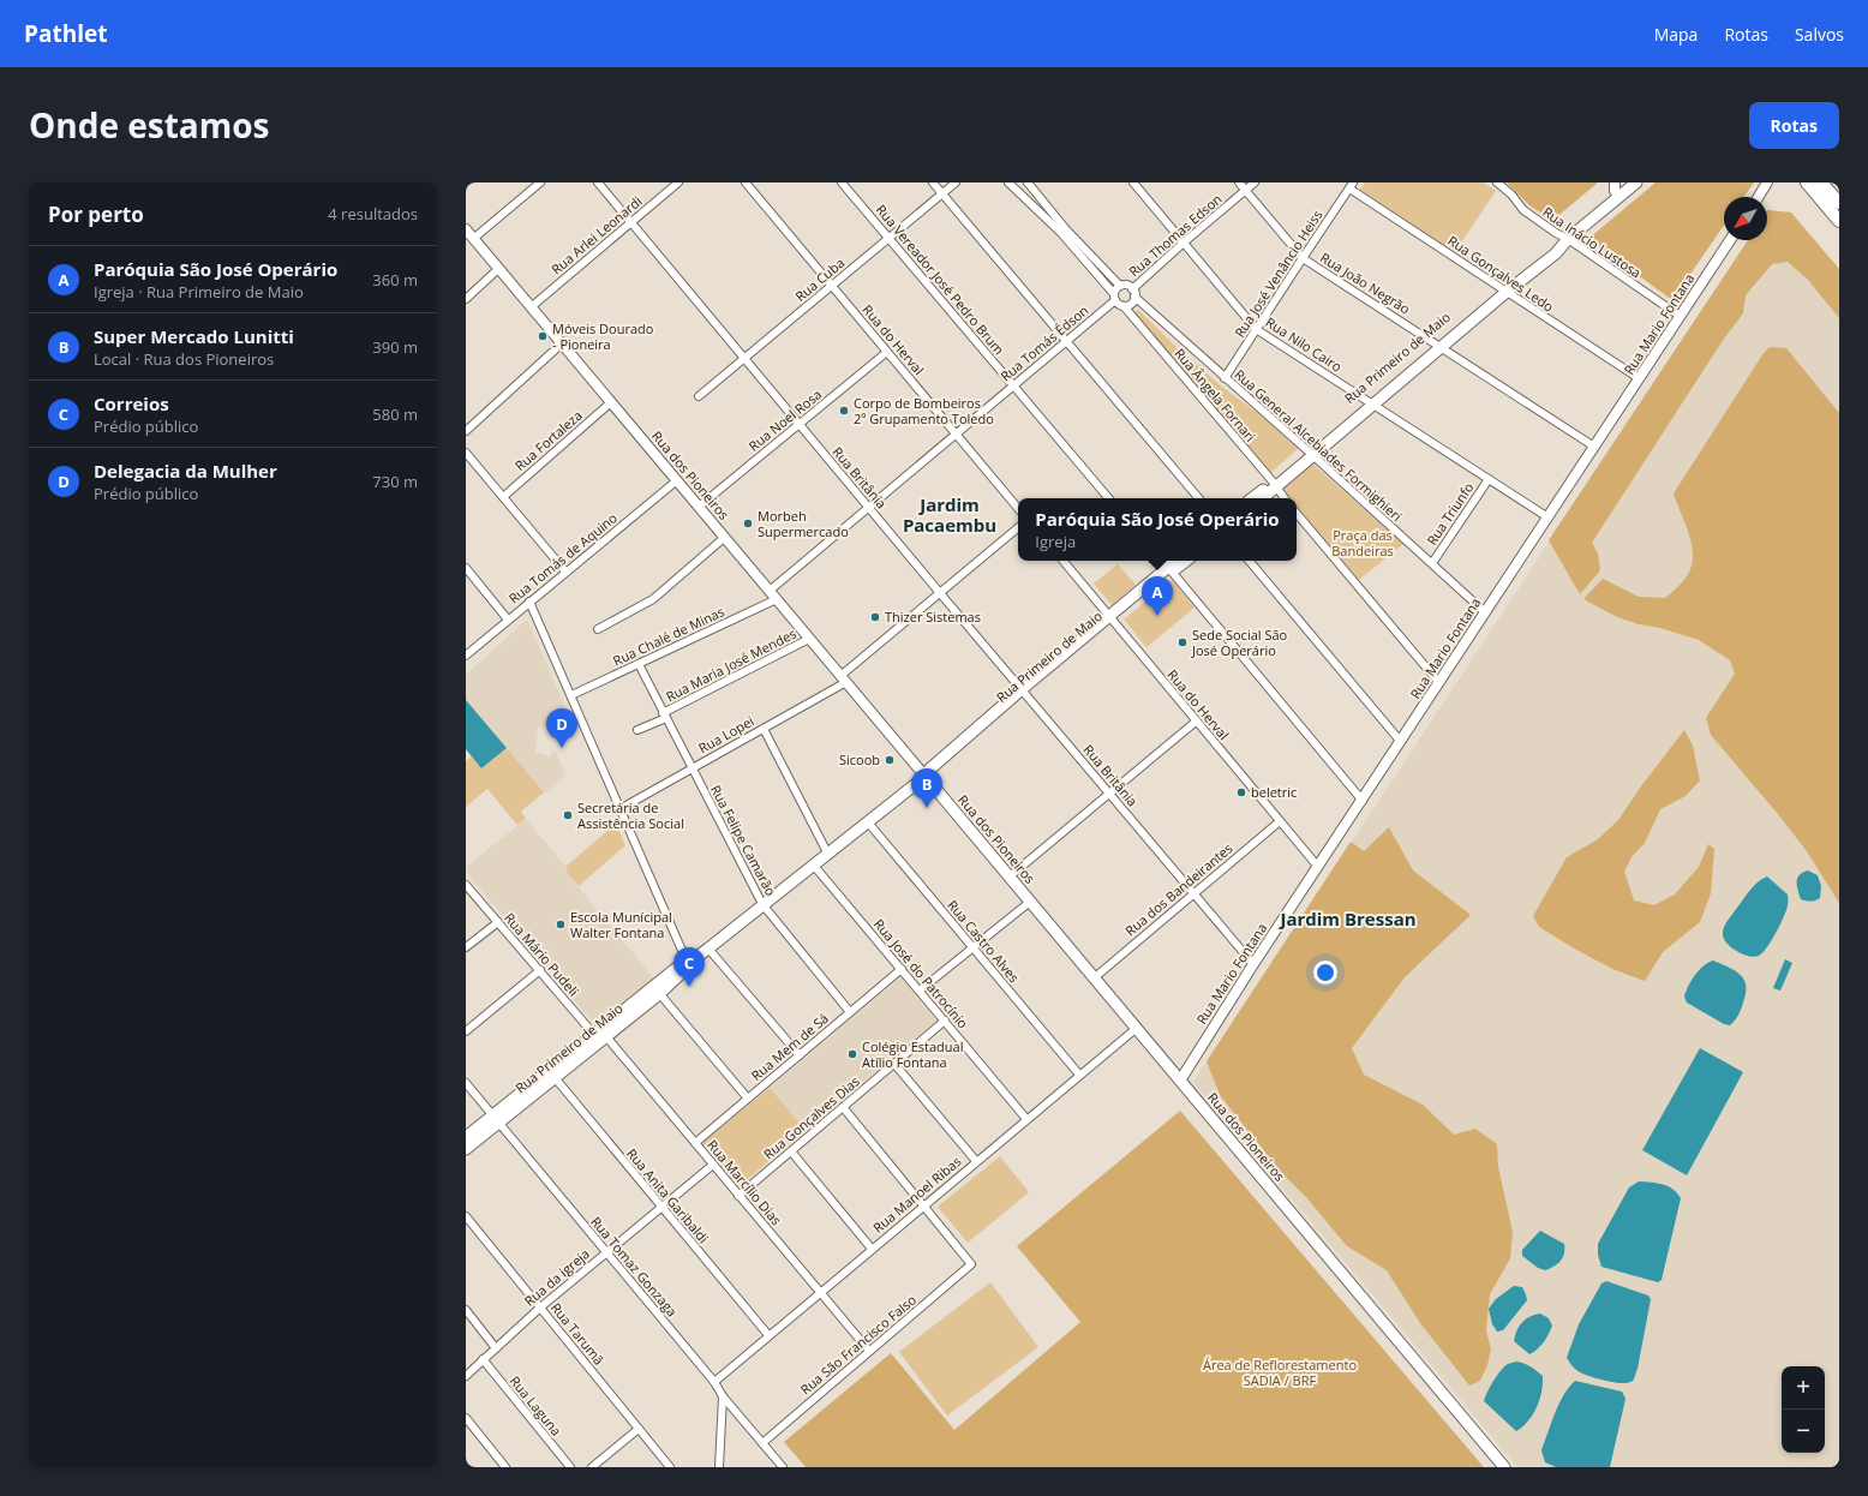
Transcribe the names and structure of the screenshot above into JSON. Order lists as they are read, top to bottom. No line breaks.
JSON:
{"streets":{"main road":["Rua Primeiro de Maio","Rua dos Pioneiros"],"street":["Rua Arlei Leonardi","Rua Thomas Edson","Rua Inácio Lustosa","Rua José Venâncio Heiss","Rua Gonçalves Ledo","Rua Cuba","Rua Vereador José Pedro Brum","Rua João Negrão","Rua Mario Fontana","Rua do Herval","Rua Tomás Édson","Rua Nilo Cairo","Rua Ângela Fornari","Rua Noel Rosa","Rua Fortaleza","Rua General Alcebiades Formighieri","Rua Britânia","Rua Triunfo","Rua Tomás de Aquino","Rua Chalé de Minas","Rua Maria José Mendes","Rua Lopei","Rua Felipe Camarão","Rua dos Bandeirantes","Rua Castro Alves","Rua Mário Pudeli","Rua José do Patrocínio","Rua Mem de Sá","Rua Gonçalves Dias","Rua Marcílio Dias","Rua Manoel Ribas","Rua Anita Garibaldi","Rua Tomaz Gonzaga","Rua da igreja","Rua Tarumã","Rua São Francisco Falso","Rua Laguna"]},"crossings":[["Rua Arlei Leonardi","Rua dos Pioneiros"],["Rua Arlei Leonardi","Rua Britânia"],["Rua Thomas Edson","Rua João Negrão"],["Rua Thomas Edson","Rua Tomás Édson"],["Rua Thomas Edson","Rua Nilo Cairo"],["Rua Thomas Edson","Rua Ângela Fornari"],["Rua Thomas Edson","Rua General Alcebiades Formighieri"],["Rua Inácio Lustosa","Rua Mario Fontana"],["Rua Inácio Lustosa","Rua Primeiro de Maio"],["Rua José Venâncio Heiss","Rua Gonçalves Ledo"],["Rua José Venâncio Heiss","Rua João Negrão"],["Rua José Venâncio Heiss","Rua Nilo Cairo"],["Rua José Venâncio Heiss","Rua General Alcebiades Formighieri"],["Rua Gonçalves Ledo","Rua Mario Fontana"],["Rua Gonçalves Ledo","Rua Primeiro de Maio"],["Rua Cuba","Rua Vereador José Pedro Brum"],["Rua Cuba","Rua do Herval"],["Rua Cuba","Rua Britânia"],["Rua Vereador José Pedro Brum","Rua Tomás Édson"],["Rua João Negrão","Rua Mario Fontana"],["Rua João Negrão","Rua Primeiro de Maio"],["Rua Mario Fontana","Rua do Herval"],["Rua Mario Fontana","Rua Nilo Cairo"],["Rua Mario Fontana","Rua General Alcebiades Formighieri"],["Rua Mario Fontana","Rua dos Pioneiros"],["Rua Mario Fontana","Rua Britânia"],["Rua do Herval","Rua Tomás Édson"],["Rua do Herval","Rua Primeiro de Maio"],["Rua do Herval","Rua Noel Rosa"],["Rua do Herval","Rua dos Bandeirantes"],["Rua Tomás Édson","Rua Ângela Fornari"],["Rua Tomás Édson","Rua General Alcebiades Formighieri"],["Rua Tomás Édson","Rua dos Pioneiros"],["Rua Tomás Édson","Rua Britânia"],["Rua Tomás Édson","Rua Chalé de Minas"],["Rua Nilo Cairo","Rua Primeiro de Maio"],["Rua Nilo Cairo","Rua Triunfo"],["Rua Primeiro de Maio","Rua Ângela Fornari"],["Rua Primeiro de Maio","Rua General Alcebiades Formighieri"],["Rua Primeiro de Maio","Rua dos Pioneiros"],["Rua Primeiro de Maio","Rua Britânia"],["Rua Primeiro de Maio","Rua Felipe Camarão"],["Rua Primeiro de Maio","Rua Castro Alves"],["Rua Primeiro de Maio","Rua Mário Pudeli"],["Rua Primeiro de Maio","Rua José do Patrocínio"],["Rua Primeiro de Maio","Rua Marcílio Dias"],["Rua Primeiro de Maio","Rua Anita Garibaldi"],["Rua Primeiro de Maio","Rua Tomaz Gonzaga"],["Rua Ângela Fornari","Rua General Alcebiades Formighieri"],["Rua Noel Rosa","Rua dos Pioneiros"],["Rua Noel Rosa","Rua Britânia"],["Rua Fortaleza","Rua dos Pioneiros"],["Rua General Alcebiades Formighieri","Rua Triunfo"],["Rua dos Pioneiros","Rua Tomás de Aquino"],["Rua dos Pioneiros","Rua Chalé de Minas"],["Rua dos Pioneiros","Rua Maria José Mendes"],["Rua dos Pioneiros","Rua Lopei"],["Rua dos Pioneiros","Rua dos Bandeirantes"],["Rua dos Pioneiros","Rua Manoel Ribas"],["Rua Britânia","Rua Lopei"],["Rua Britânia","Rua dos Bandeirantes"],["Rua Chalé de Minas","Rua Felipe Camarão"],["Rua Maria José Mendes","Rua Felipe Camarão"],["Rua Lopei","Rua Felipe Camarão"],["Rua Felipe Camarão","Rua Mem de Sá"],["Rua Castro Alves","Rua Manoel Ribas"],["Rua Mário Pudeli","Rua Marcílio Dias"],["Rua José do Patrocínio","Rua Mem de Sá"],["Rua José do Patrocínio","Rua Gonçalves Dias"],["Rua José do Patrocínio","Rua Manoel Ribas"],["Rua Mem de Sá","Rua Marcílio Dias"],["Rua Gonçalves Dias","Rua Marcílio Dias"],["Rua Marcílio Dias","Rua Manoel Ribas"],["Rua Marcílio Dias","Rua da igreja"],["Rua Marcílio Dias","Rua São Francisco Falso"],["Rua Manoel Ribas","Rua Anita Garibaldi"],["Rua Manoel Ribas","Rua Tomaz Gonzaga"],["Rua Manoel Ribas","Rua São Francisco Falso"],["Rua Anita Garibaldi","Rua da igreja"],["Rua Tomaz Gonzaga","Rua da igreja"],["Rua Tomaz Gonzaga","Rua São Francisco Falso"],["Rua da igreja","Rua Tarumã"],["Rua da igreja","Rua Laguna"]],"districts":["Jardim Pacaembu","Jardim Bressan"],"parks":["Praça das Bandeiras","Área de Reflorestamento SADIA / BRF"],"places":["Móveis Dourado - Pioneira","Corpo de Bombeiros 2º Grupamento Toledo","Morbeh Supermercado","Thizer Sistemas","Sede Social São José Operário","Sicoob","beletric","Secretária de Assistência Social","Escola Munícipal Walter Fontana","Colégio Estadual Atílio Fontana"],"north":"bottom left","page":{"header":"Pathlet","nav":["Mapa","Rotas","Salvos"],"title":"Onde estamos","buttons":"Rotas","heading":["Por perto","4 resultados"],"list":[{"mark":"A","name":"Paróquia São José Operário","note":"Igreja · Rua Primeiro de Maio","value":"360 m"},{"mark":"B","name":"Super Mercado Lunitti","note":"Local · Rua dos Pioneiros","value":"390 m"},{"mark":"C","name":"Correios","note":"Prédio público","value":"580 m"},{"mark":"D","name":"Delegacia da Mulher","note":"Prédio público","value":"730 m"}],"popup":["Paróquia São José Operário","Igreja"],"pins":["A","D","B","C"],"map_buttons":["+","−"]}}
